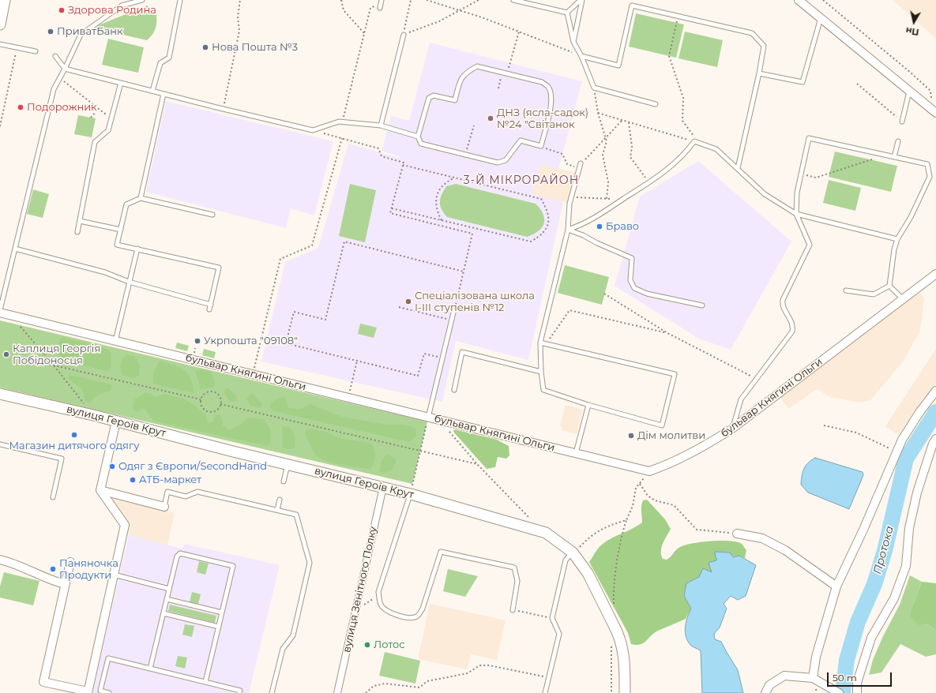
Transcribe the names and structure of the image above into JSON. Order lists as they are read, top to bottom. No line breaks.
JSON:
{"streets":{"street":["бульвар Княгині Ольги","вулиця Героїв Крут","вулиця Зенітного Полку"]},"crossings":[["вулиця Героїв Крут","вулиця Зенітного Полку"]],"districts":["3-Й МІКРОРАЙОН"],"water":["Протока"],"places":["Здорова Родина","ПриватБанк","Нова Пошта №3","Подорожник","ДНЗ (ясла-садок) №24 \"Світанок","Браво","Спеціалізована школа І-ІІІ ступенів №12","Укрпошта \"09108\"","Каплиця Георгія Побідоносця","Магазин дитячого одягу","Дім молитви","Одяг з Європи/SecondHand","АТБ-маркет","Паняночка Продукти","Лотос"],"scale_bar":"50 m","north":"bottom"}
